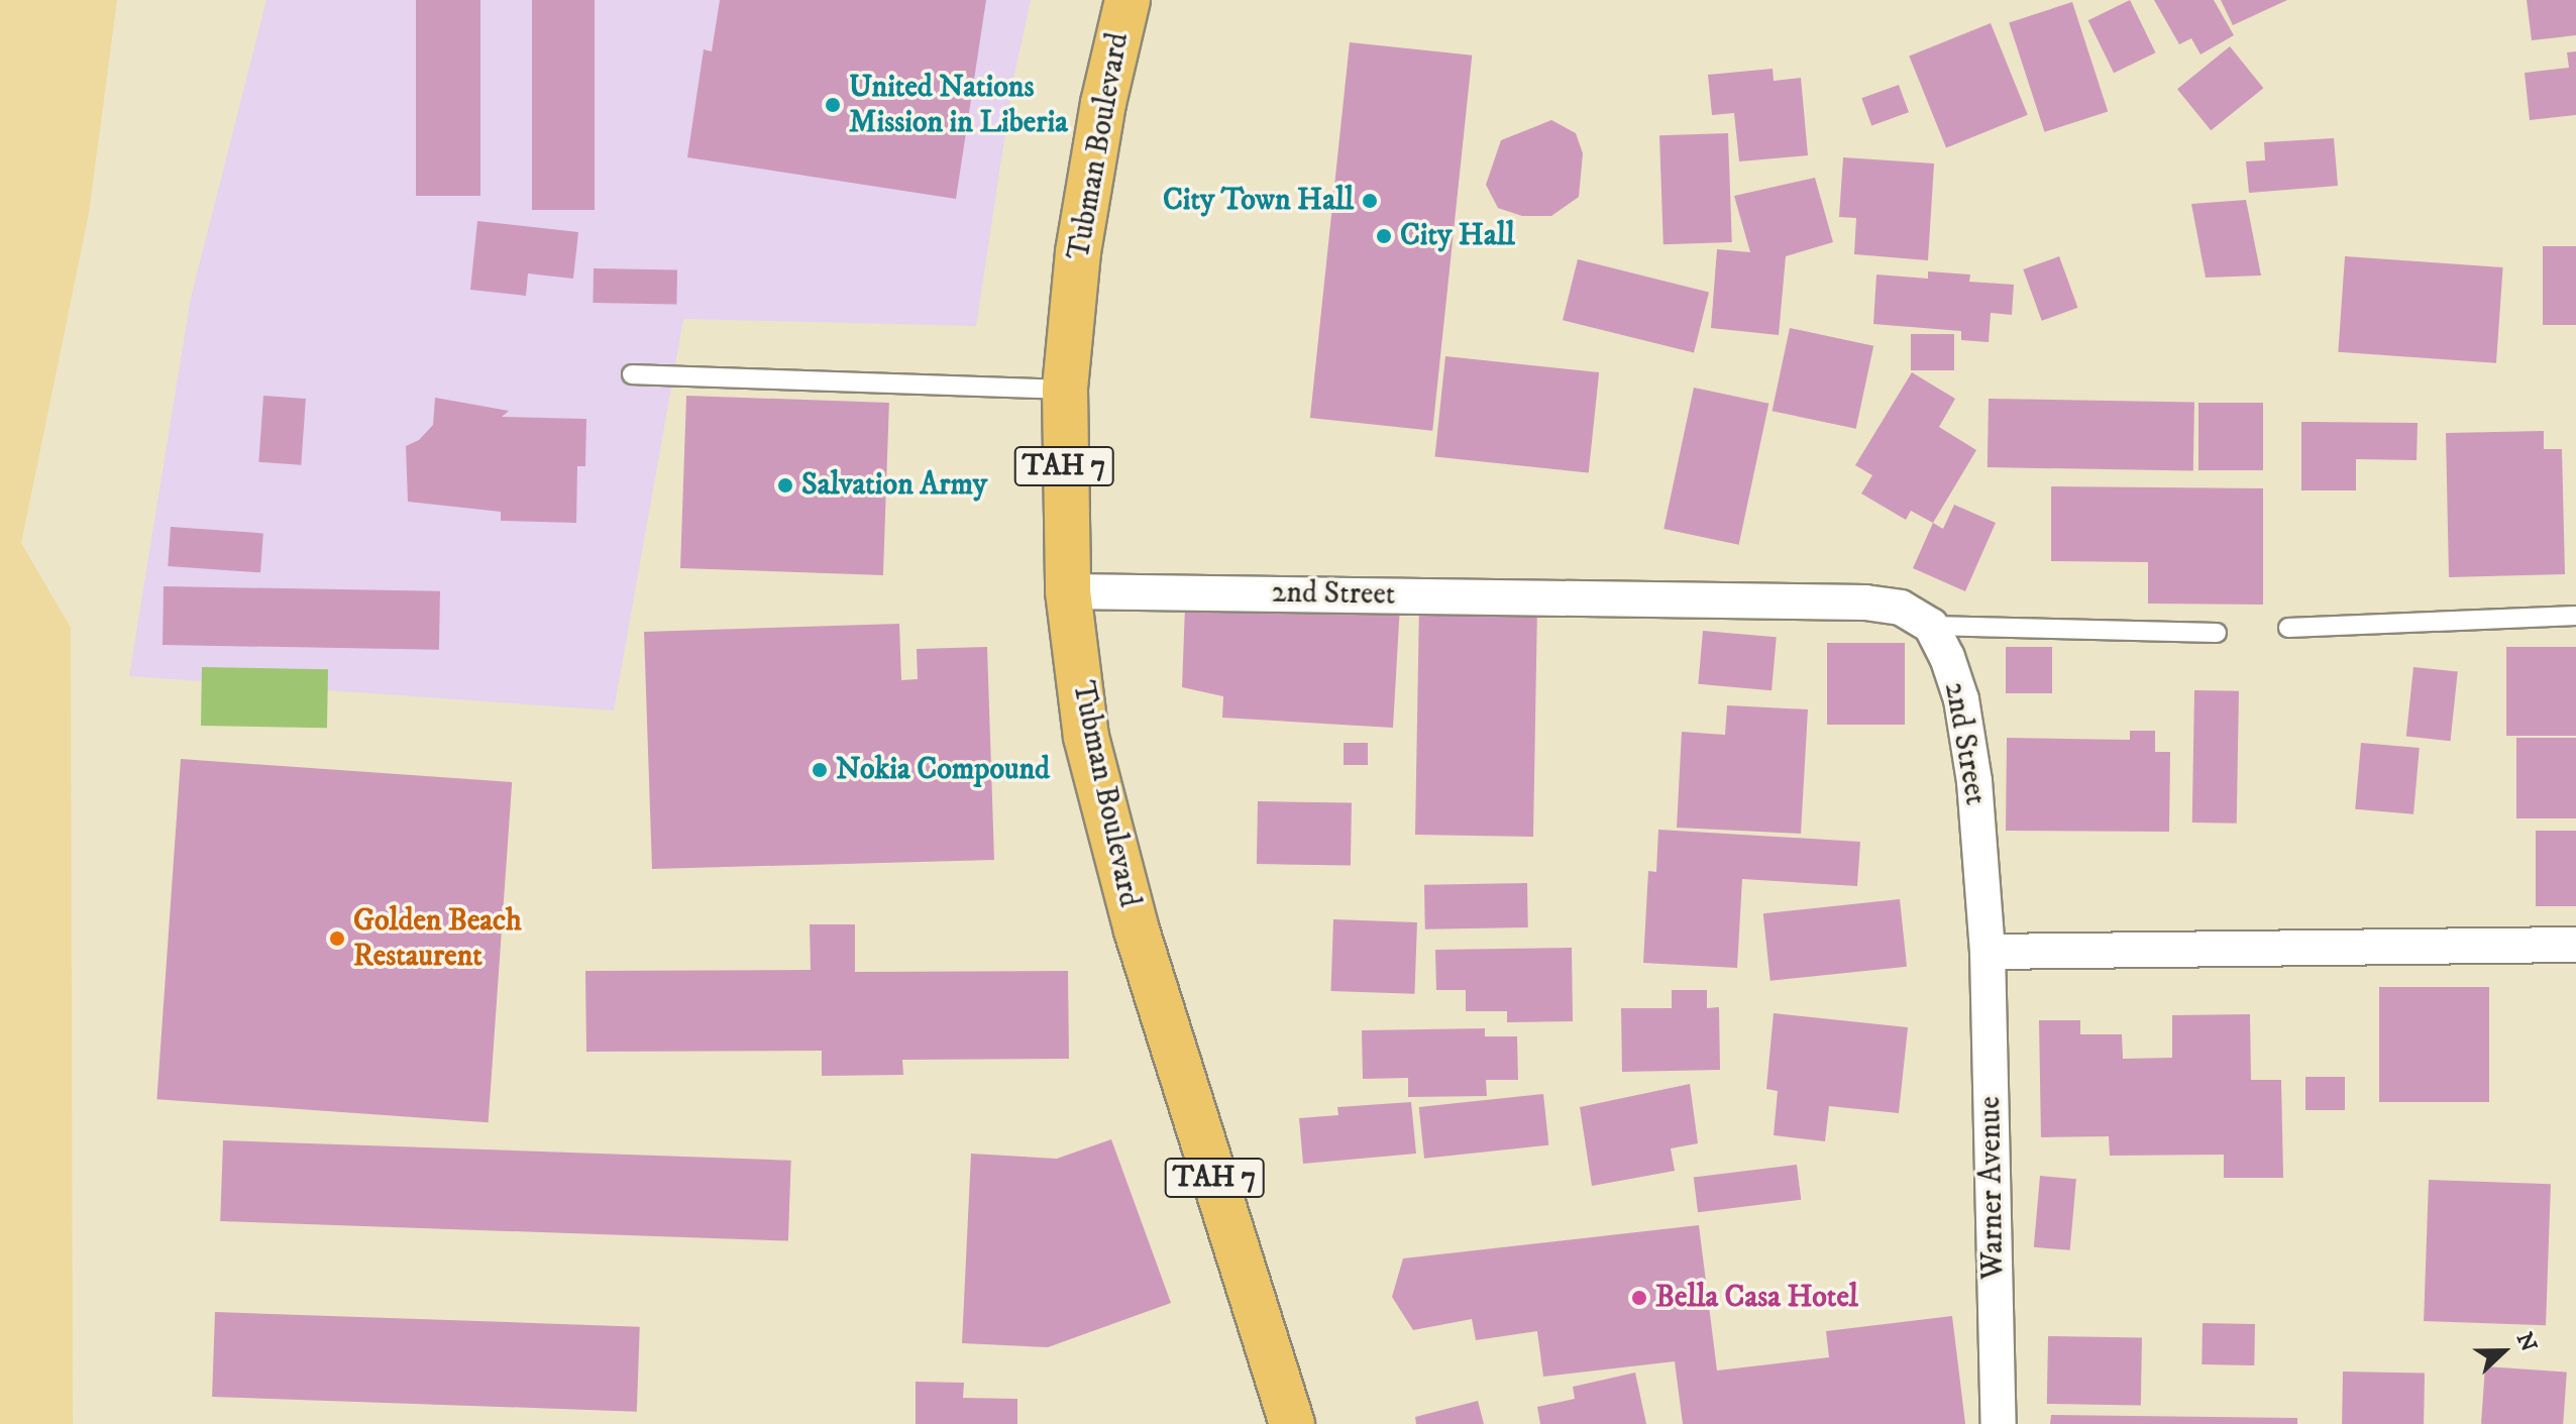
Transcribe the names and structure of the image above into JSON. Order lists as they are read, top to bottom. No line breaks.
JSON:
{"streets":{"highway":["Tubman Boulevard","TAH 7"],"street":["2nd Street","Warner Avenue"]},"crossings":[["Tubman Boulevard","2nd Street"],["2nd Street","Warner Avenue"]],"places":["United Nations Mission in Liberia","City Town Hall","City Hall","Salvation Army","Nokia Compound","Golden Beach Restaurent","Bella Casa Hotel"],"north":"right"}
